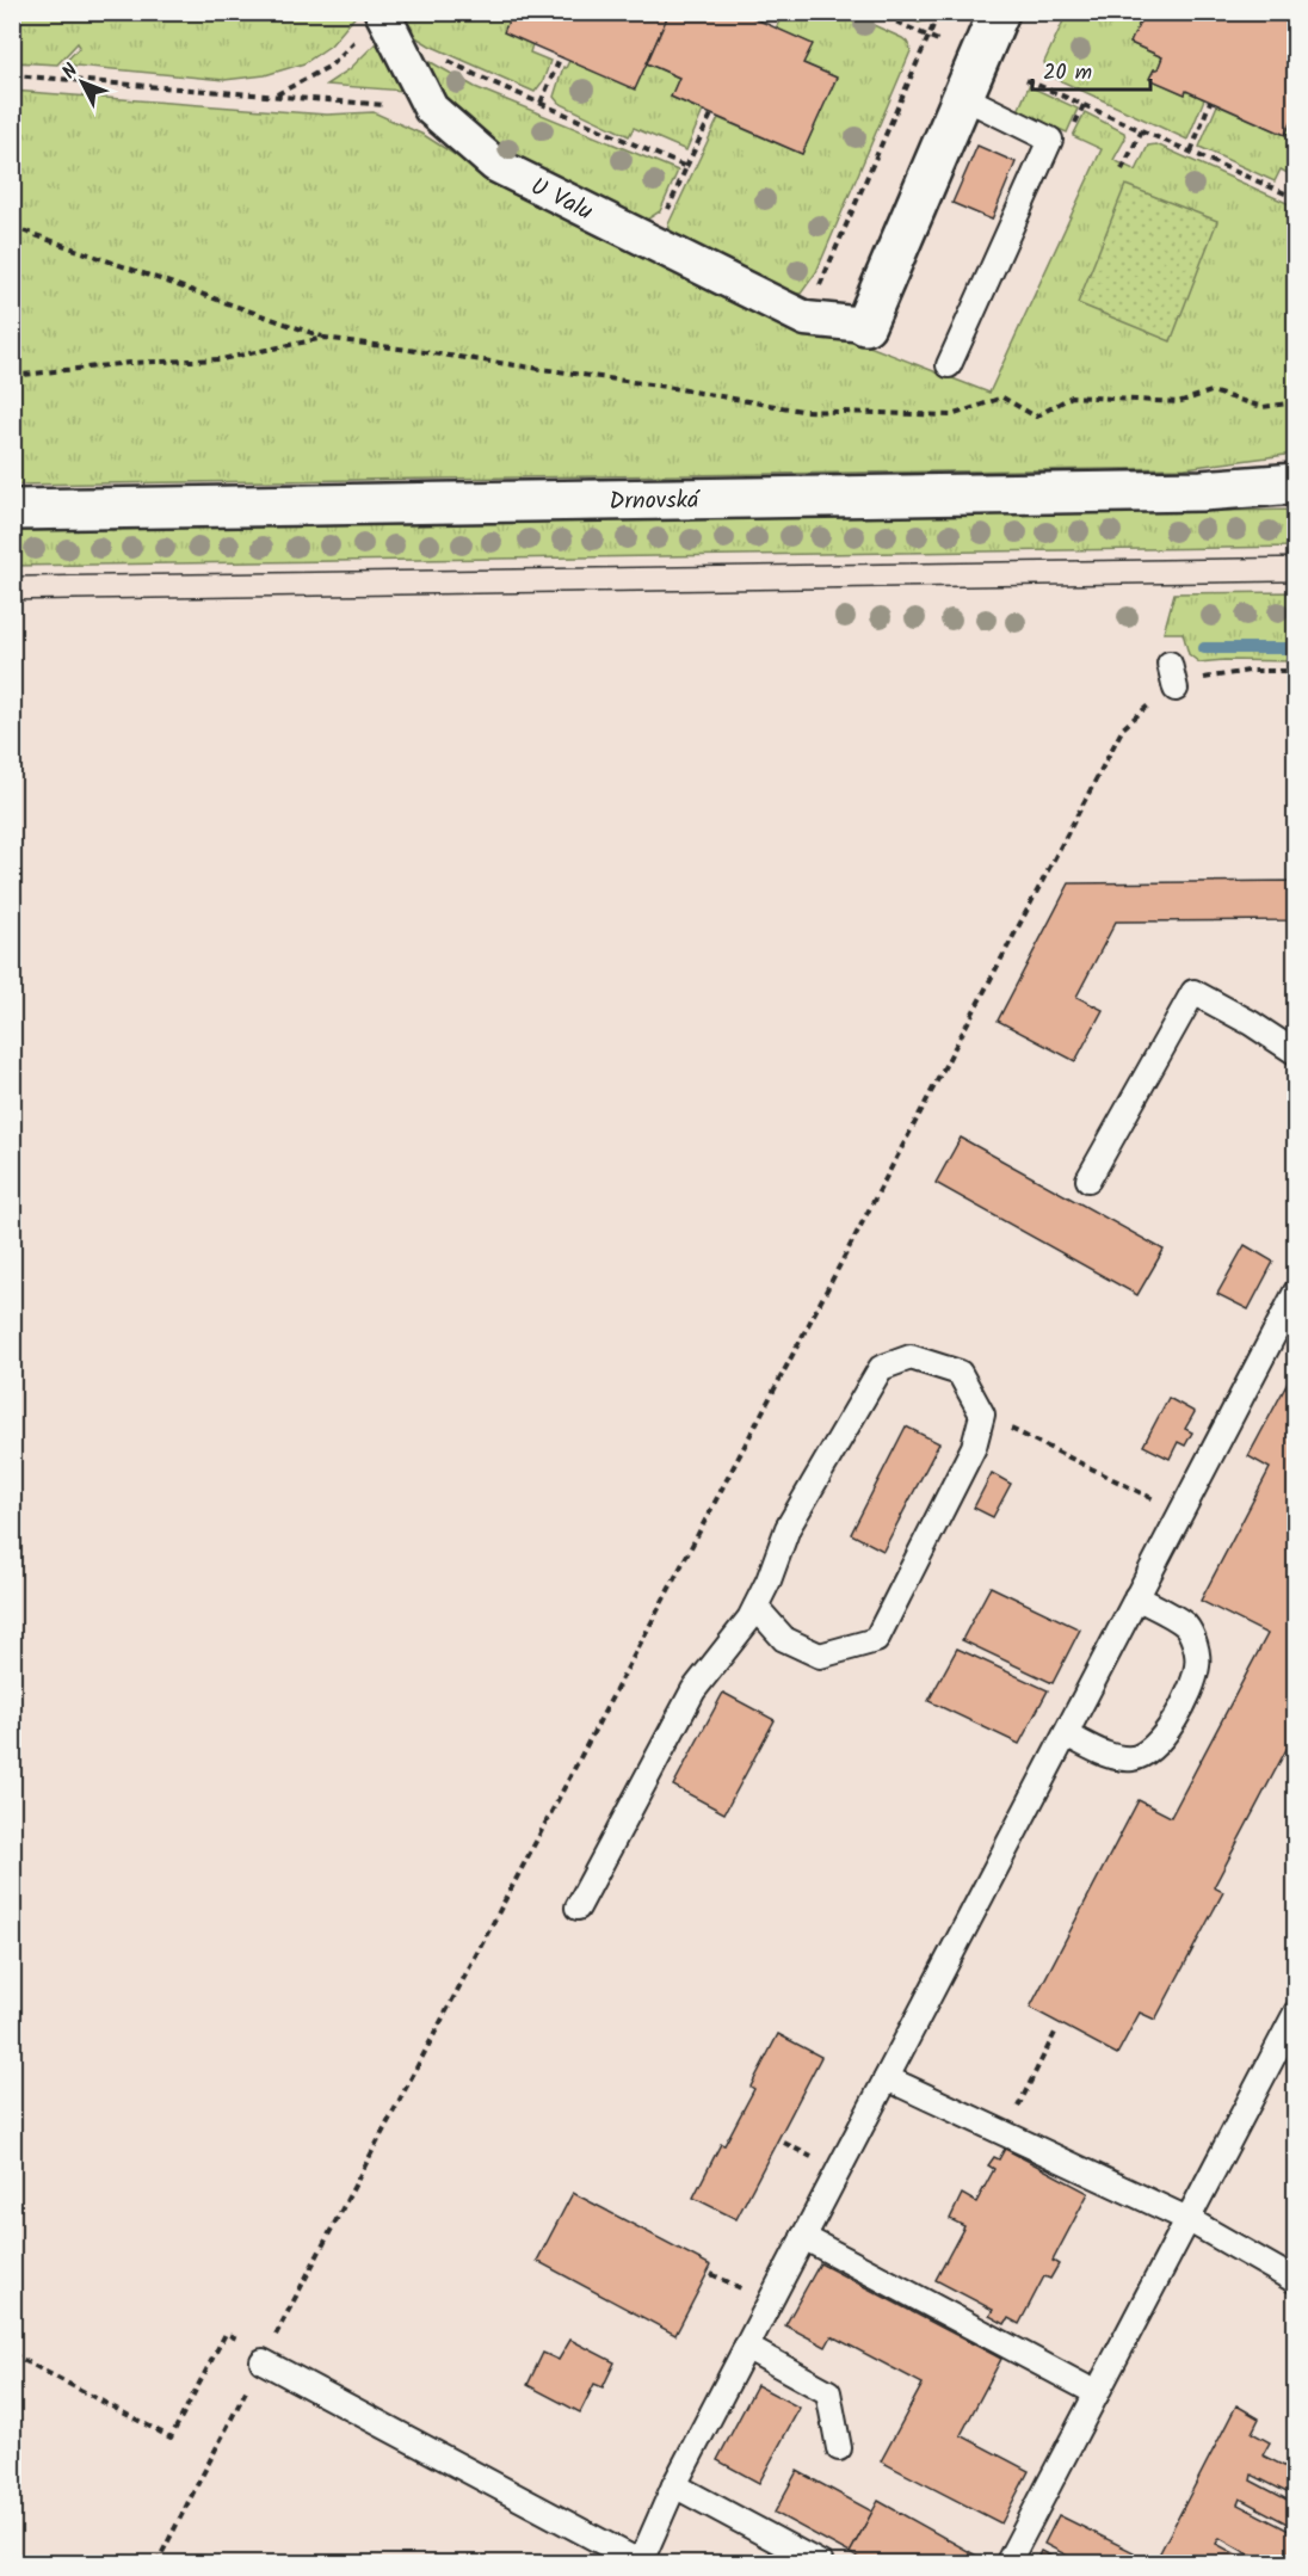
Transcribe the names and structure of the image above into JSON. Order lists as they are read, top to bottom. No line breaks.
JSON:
{"streets":{"main road":["U Valu","Drnovská"]},"scale_bar":"20 m","north":"top left"}
